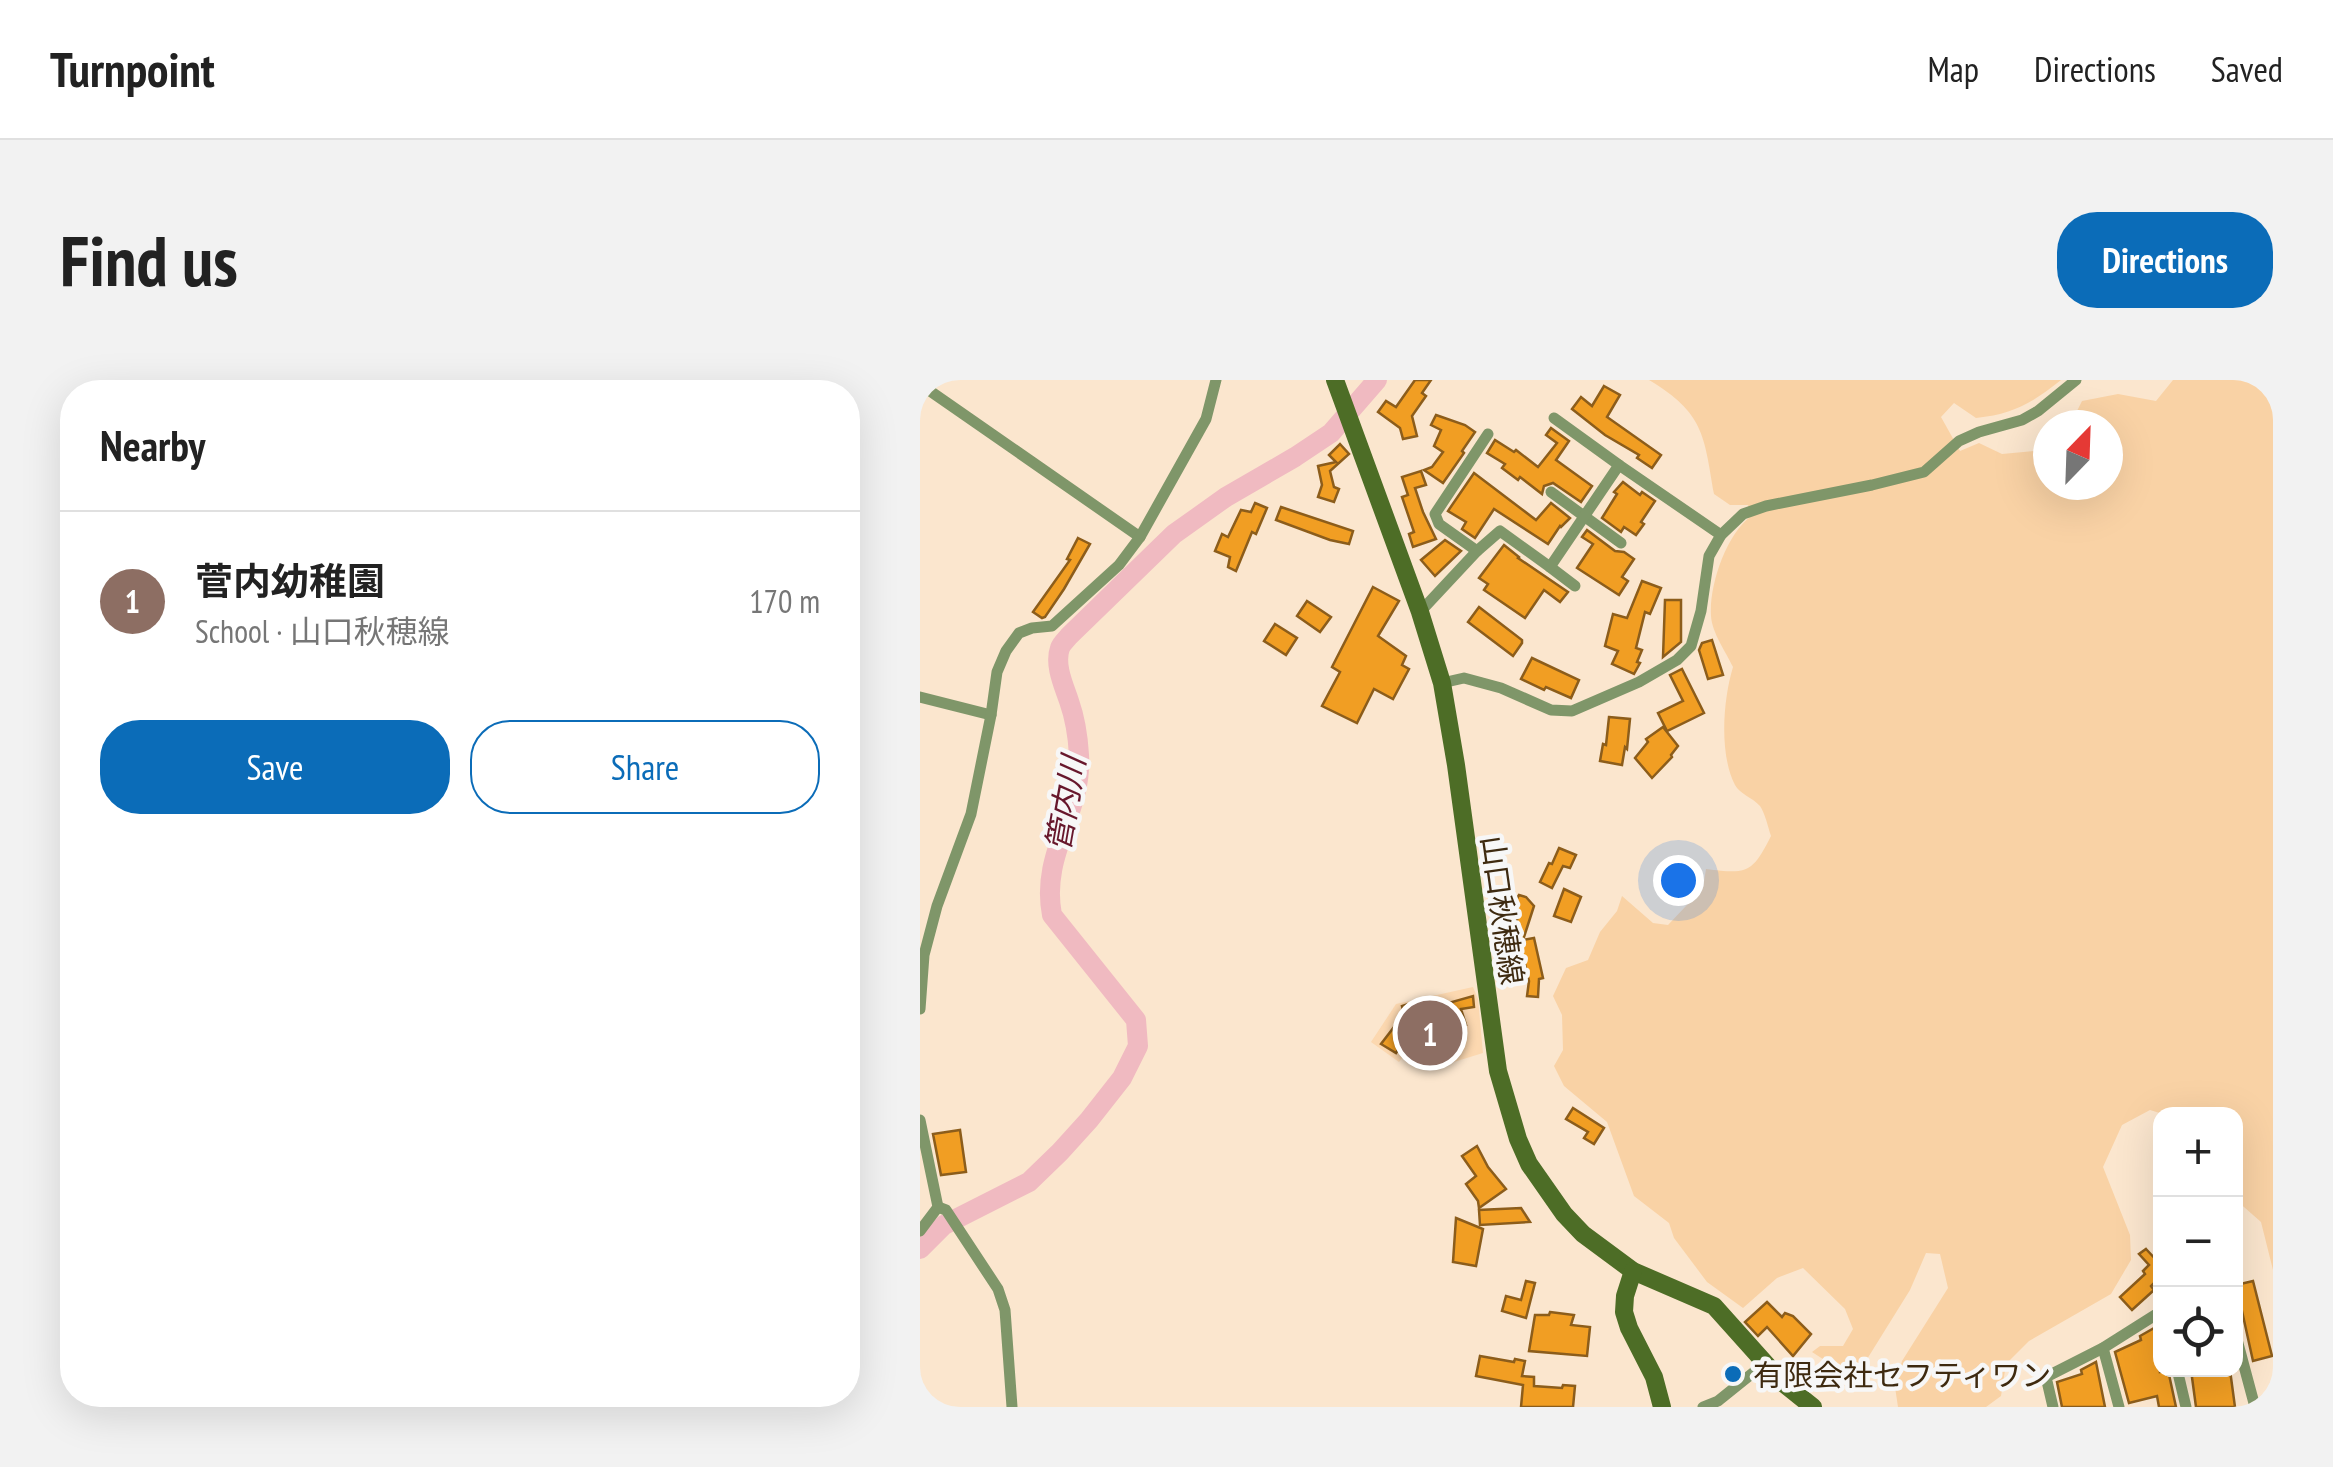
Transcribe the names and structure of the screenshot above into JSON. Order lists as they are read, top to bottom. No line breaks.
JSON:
{"streets":{"main road":["山口秋穂線"]},"water":["管内川"],"places":["有限会社セフティワン"],"north":"top right","page":{"header":"Turnpoint","nav":["Map","Directions","Saved"],"buttons":["Directions",["Save","Share"]],"title":"Find us","heading":"Nearby","list":[{"mark":"1","name":"菅内幼稚園","note":"School · 山口秋穂線","value":"170 m"}],"pins":"1","map_buttons":["+","−"]}}
